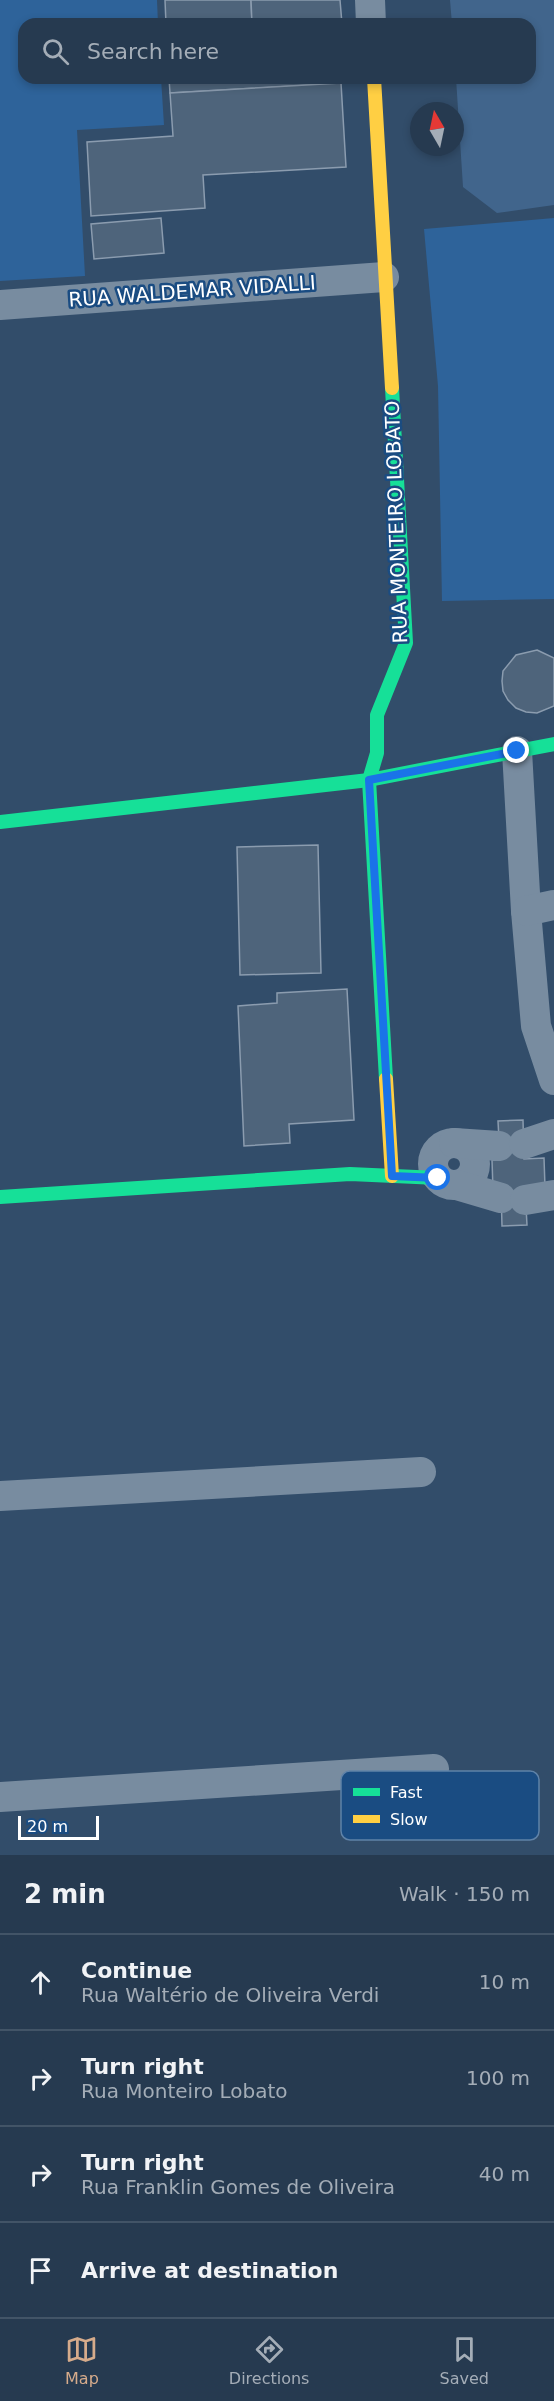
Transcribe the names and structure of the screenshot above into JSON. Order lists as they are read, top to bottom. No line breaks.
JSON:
{"streets":{"street":["RUA WALDEMAR VIDALLI","RUA MONTEIRO LOBATO"]},"crossings":[["RUA WALDEMAR VIDALLI","RUA MONTEIRO LOBATO"]],"legend":["Fast","Slow"],"scale_bar":"20 m","north":"top","page":{"search":"Search here","scale":"20 m","heading":["2 min","Walk · 150 m"],"list":[["Continue","Rua Waltério de Oliveira Verdi","10 m"],["Turn right","Rua Monteiro Lobato","100 m"],["Turn right","Rua Franklin Gomes de Oliveira","40 m"],"Arrive at destination"],"nav":["Map","Directions","Saved"]}}
